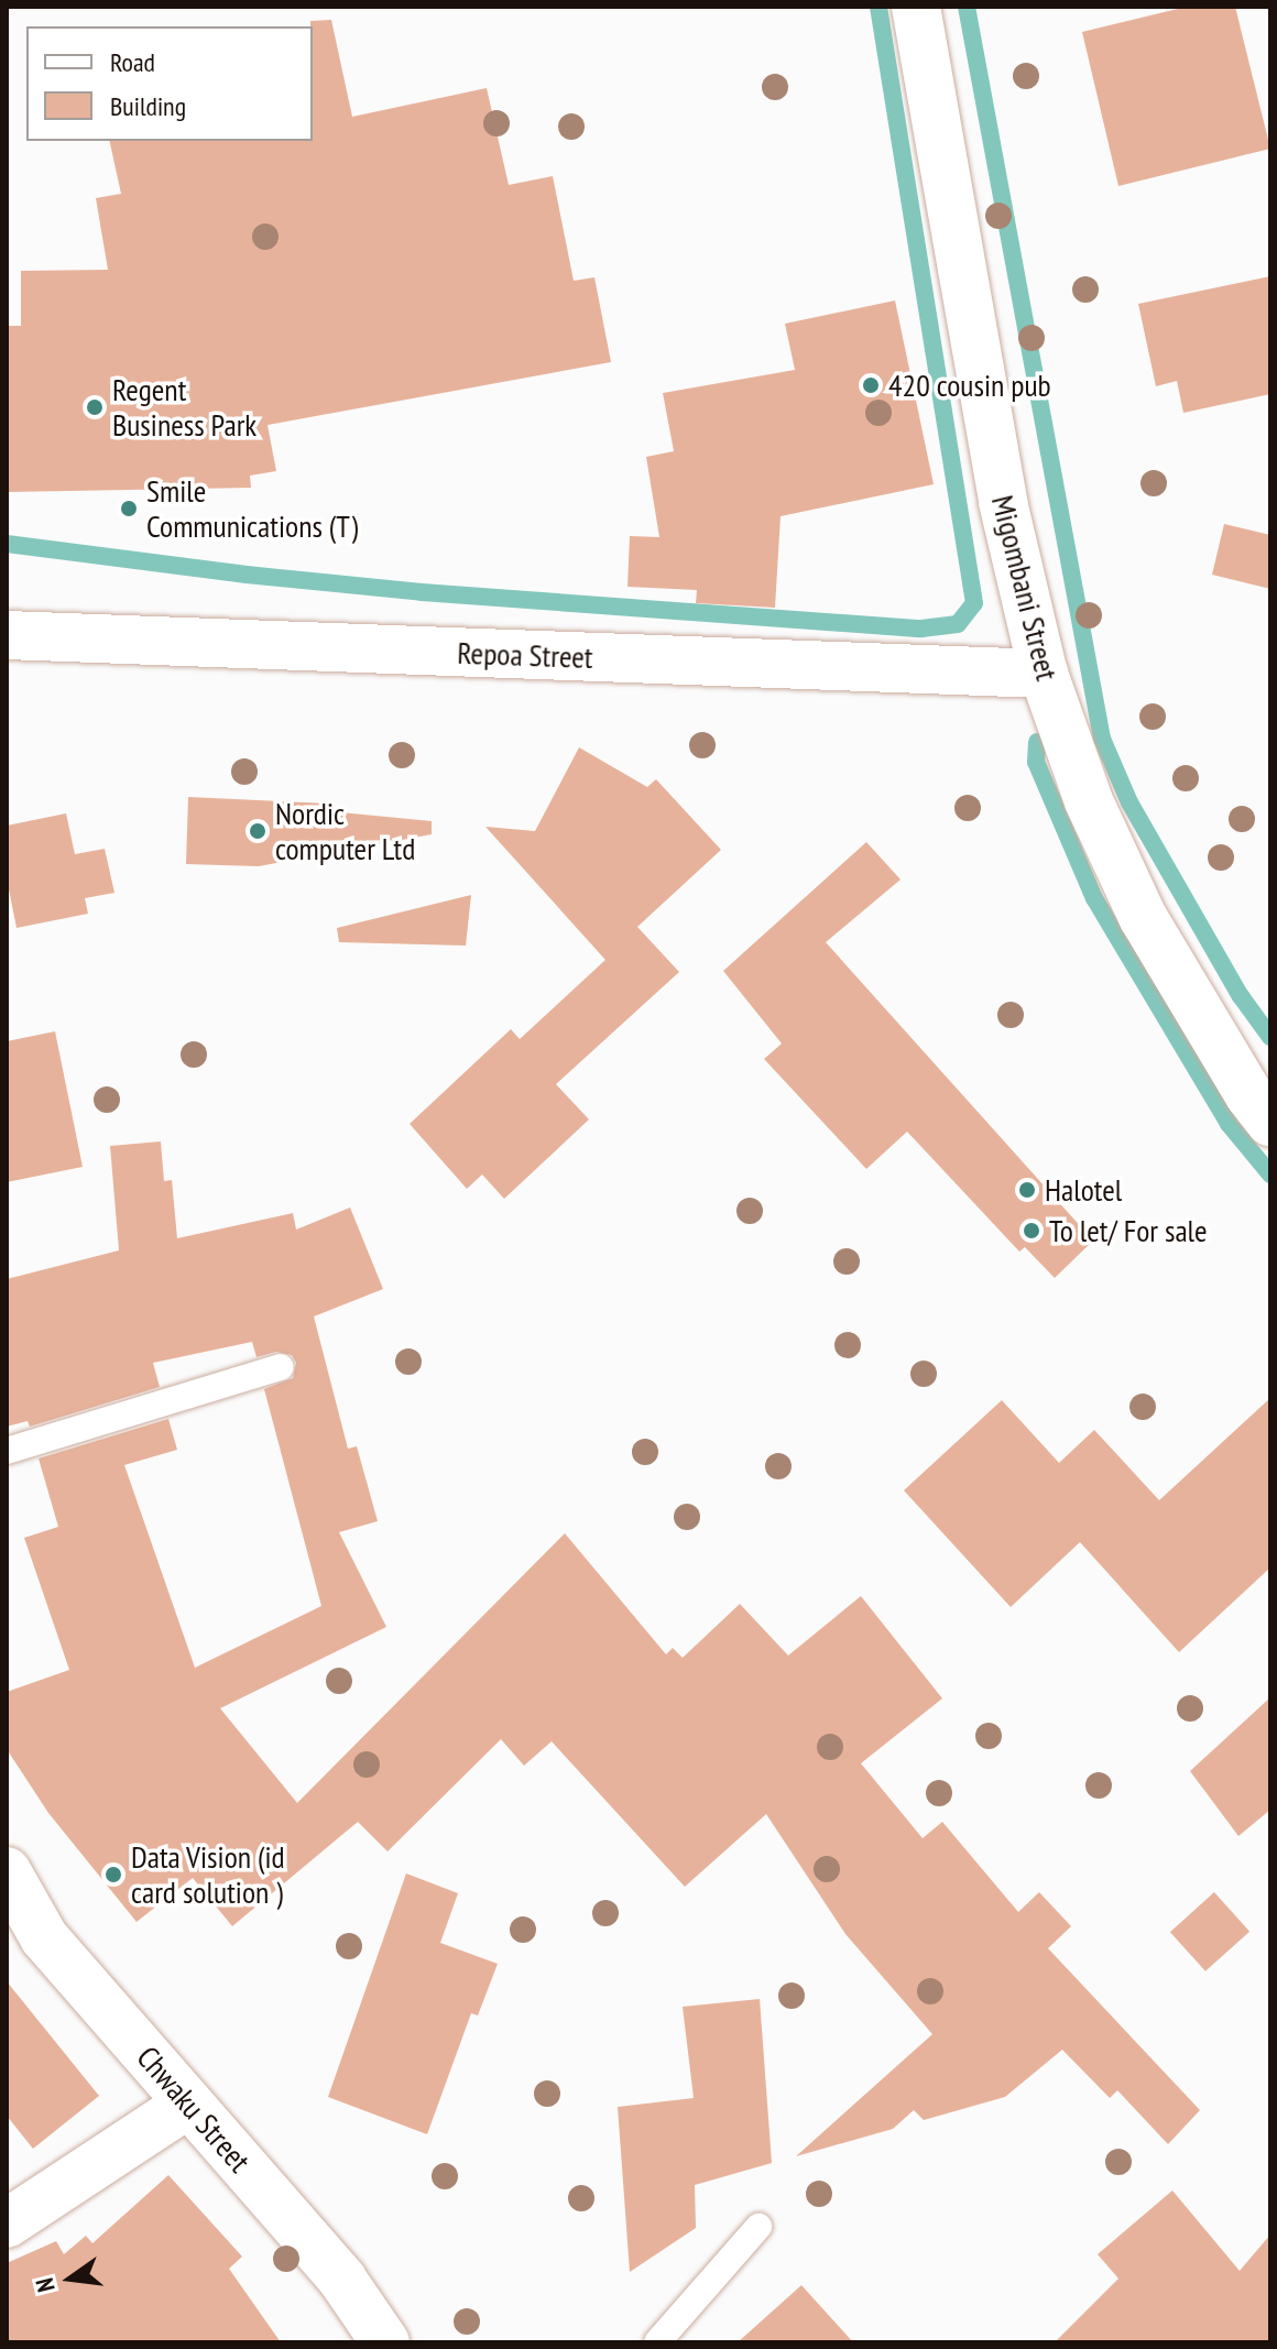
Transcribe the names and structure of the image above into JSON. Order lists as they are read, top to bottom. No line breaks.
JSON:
{"streets":{"main road":["Migombani Street","Repoa Street","Chwaku Street"]},"crossings":[["Migombani Street","Repoa Street"]],"places":["420 cousin pub","Regent Business Park","Smile Communications (T)","Nordic computer Ltd","Halotel","To let/ For sale","Data Vision (id card solution )"],"legend":["Road","Building"],"north":"left"}
